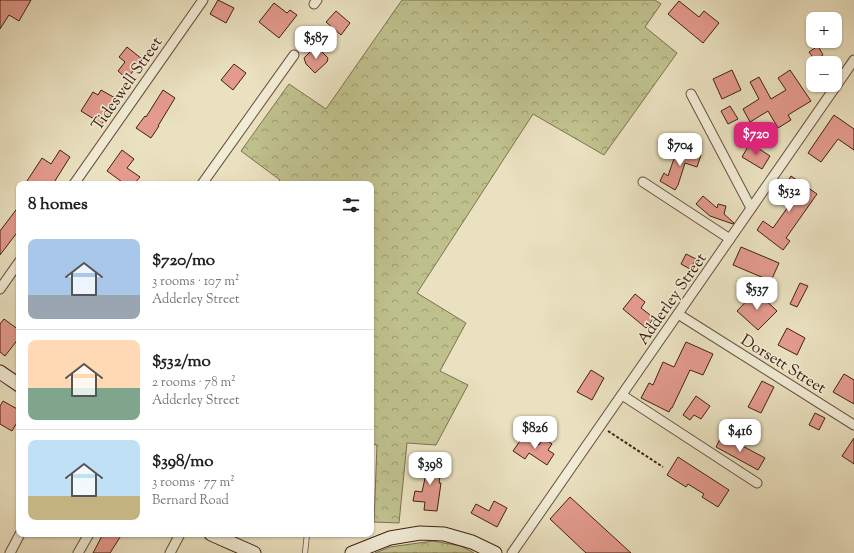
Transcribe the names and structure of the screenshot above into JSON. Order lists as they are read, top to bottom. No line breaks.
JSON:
{"streets":{"street":["Tideswell Street","Adderley Street","Dorsett Street"]},"crossings":[["Adderley Street","Dorsett Street"]],"page":{"map_buttons":["+","−"],"price":["$587","$720","$704","$532","$537","$826","$416","$398"],"heading":"8 homes","list":[{"name":"$720/mo","note":"3 rooms · 107 m² · Adderley Street"},{"name":"$532/mo","note":"2 rooms · 78 m² · Adderley Street"},{"name":"$398/mo","note":"3 rooms · 77 m² · Bernard Road"}]}}
